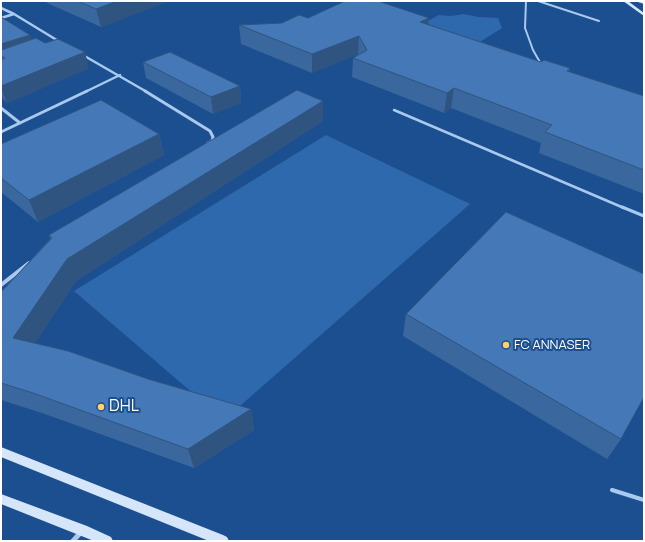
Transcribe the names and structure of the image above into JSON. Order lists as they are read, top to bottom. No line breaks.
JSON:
{"places":["FC ANNASER","DHL"]}
